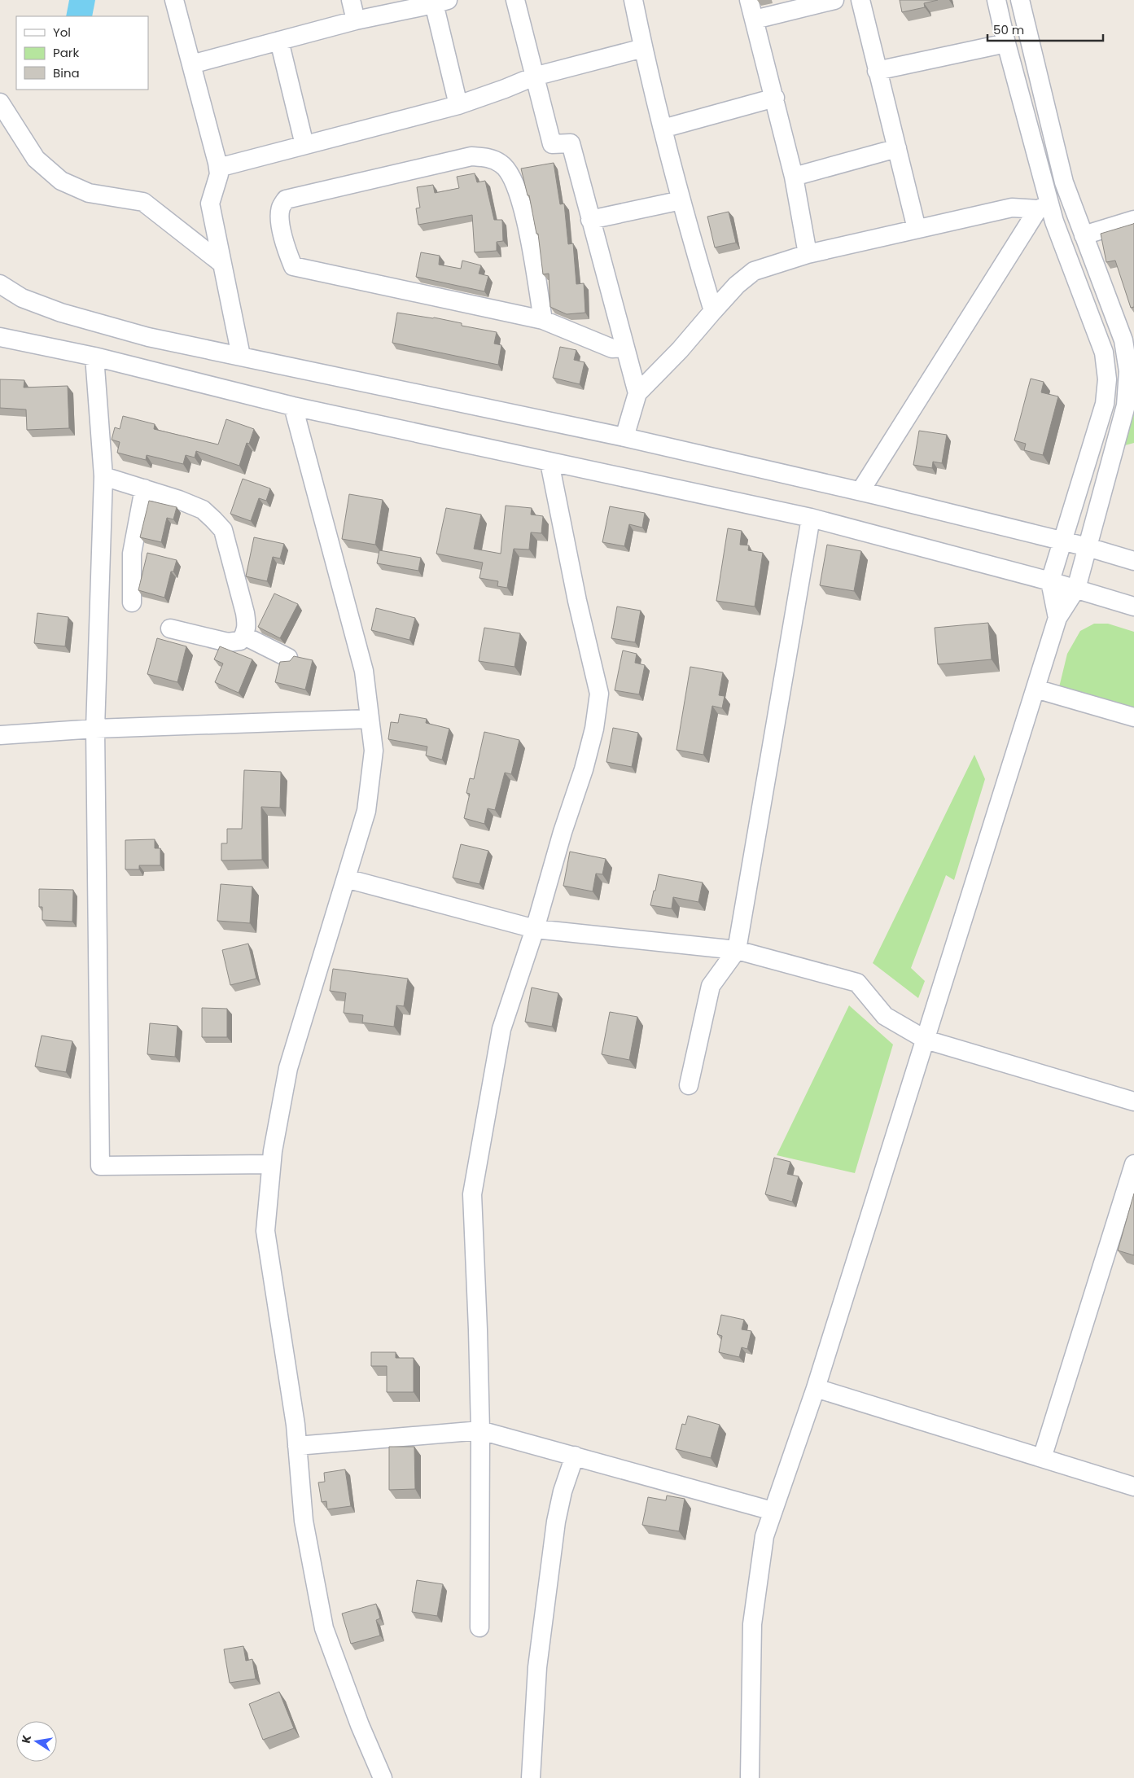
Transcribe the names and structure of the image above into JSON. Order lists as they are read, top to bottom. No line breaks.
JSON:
{"legend":["Yol","Park","Bina"],"scale_bar":"50 m","north":"left"}
